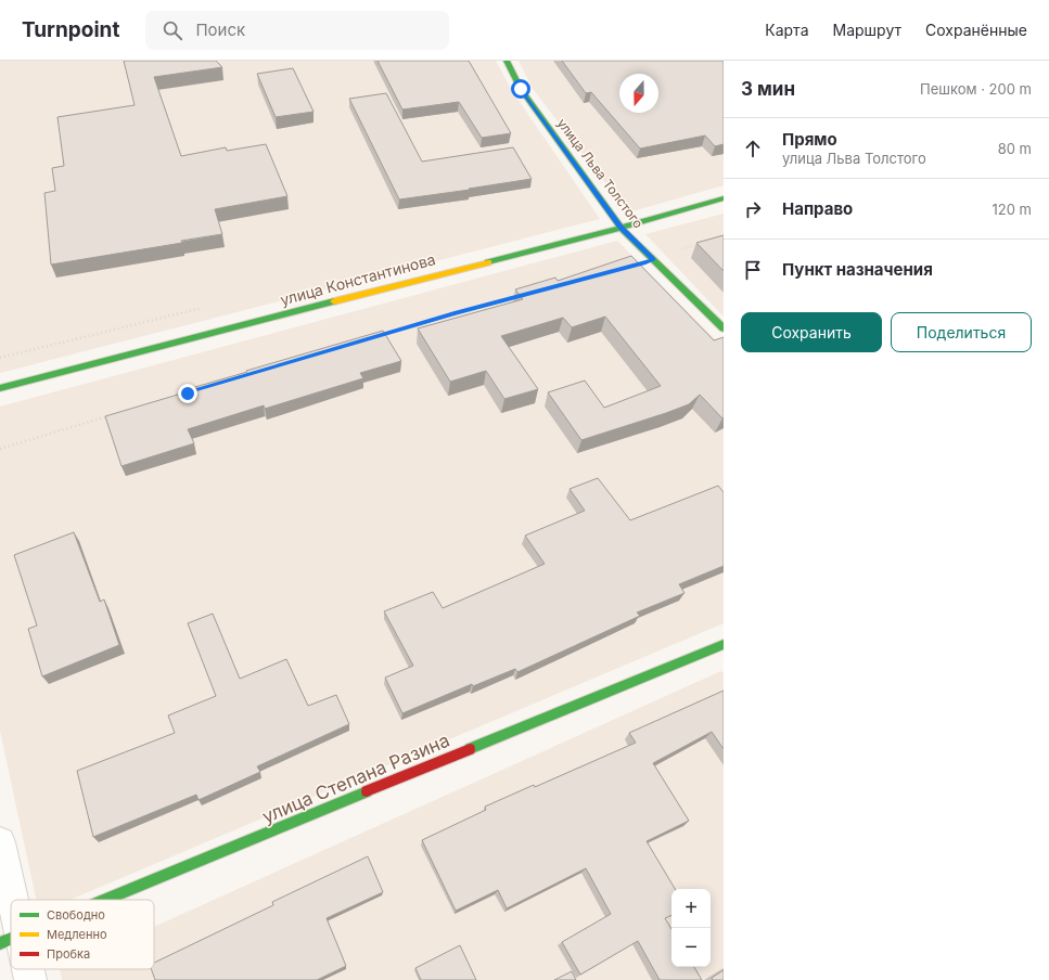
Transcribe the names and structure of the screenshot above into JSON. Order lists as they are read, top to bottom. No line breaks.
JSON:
{"streets":{"street":["улица Льва Толстого","улица Константинова","улица Степана Разина"]},"crossings":[["улица Льва Толстого","улица Константинова"]],"legend":["Свободно","Медленно","Пробка"],"north":"bottom","page":{"header":"Turnpoint","search":"Поиск","nav":["Карта","Маршрут","Сохранённые"],"heading":["3 мин","Пешком · 200 m"],"list":[["Прямо","улица Льва Толстого","80 m"],["Направо","120 m"],"Пункт назначения"],"buttons":["Сохранить","Поделиться"],"map_buttons":["+","−"]}}
